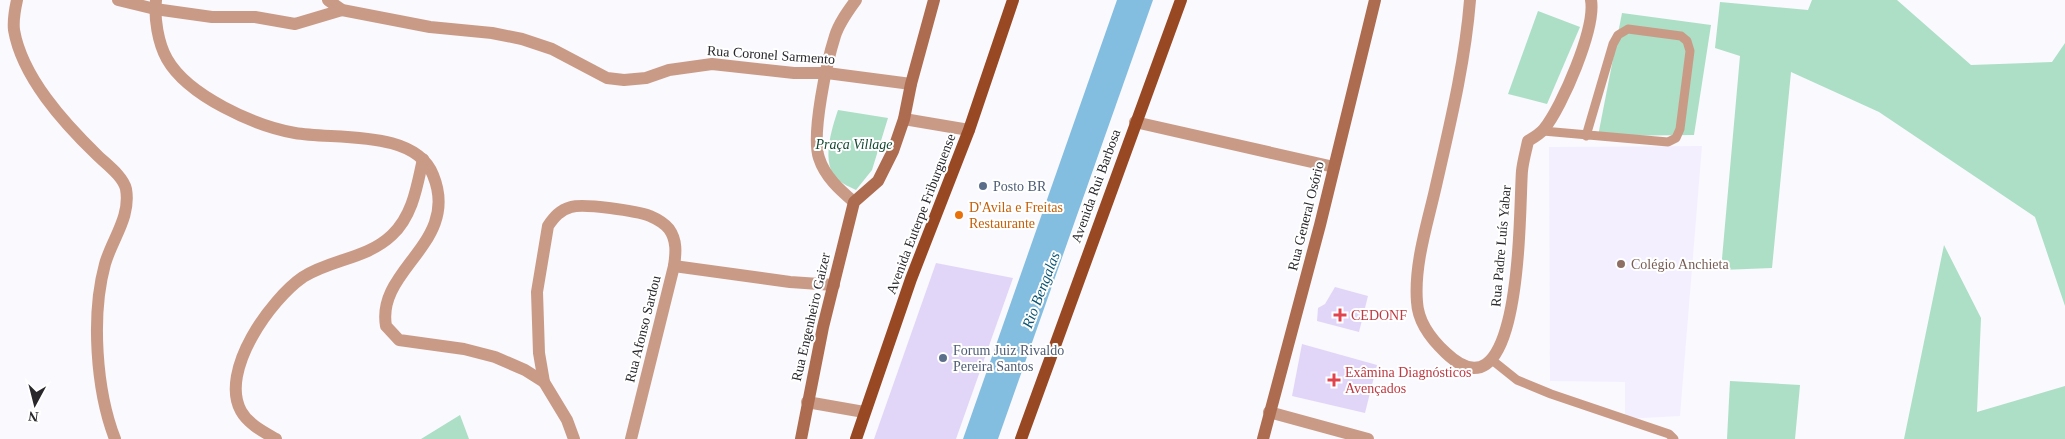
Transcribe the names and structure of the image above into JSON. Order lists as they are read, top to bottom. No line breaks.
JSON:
{"streets":{"main road":["Avenida Rui Barbosa","Avenida Euterpe Friburguense"],"street":["Rua Coronel Sarmento","Rua General Osório","Rua Padre Luís Yabar","Rua Engenheiro Gaizer","Rua Afonso Sardou"]},"crossings":[["Rua Engenheiro Gaizer","Rua Afonso Sardou"]],"water":["Rio Bengalas"],"parks":["Praça Village"],"places":{"other":["Posto BR","D'Avila e Freitas Restaurante","Colégio Anchieta","Forum Juiz Rivaldo Pereira Santos"],"health":["CEDONF","Exâmina Diagnósticos Avençados"]},"north":"bottom"}
